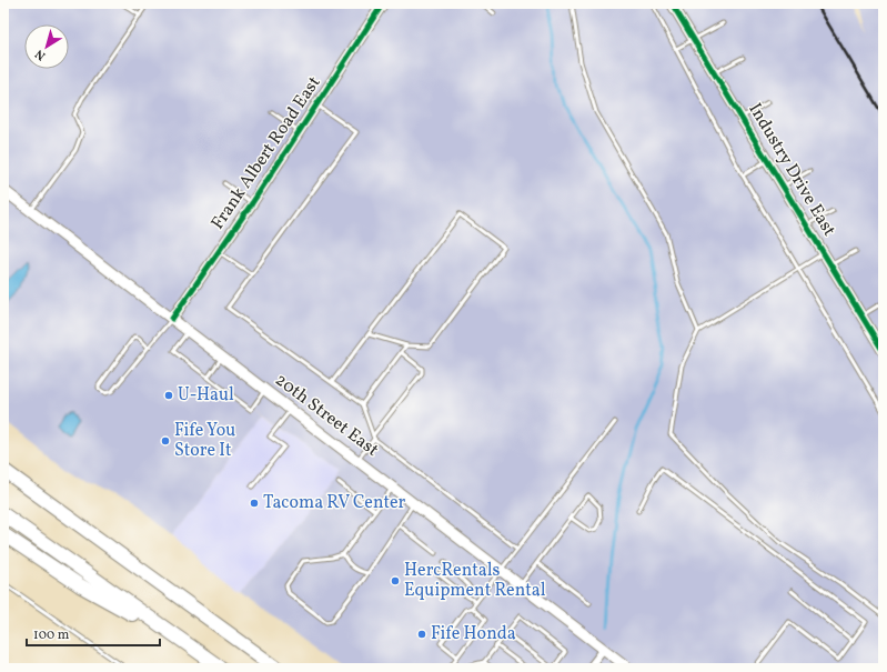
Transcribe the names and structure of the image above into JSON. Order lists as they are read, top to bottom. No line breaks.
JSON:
{"streets":{"street":["Frank Albert Road East","Industry Drive East","20th Street East"]},"crossings":[["Frank Albert Road East","20th Street East"]],"places":["U-Haul","Fife You Store It","Tacoma RV Center","HercRentals Equipment Rental","Fife Honda"],"scale_bar":"100 m","north":"bottom left"}
